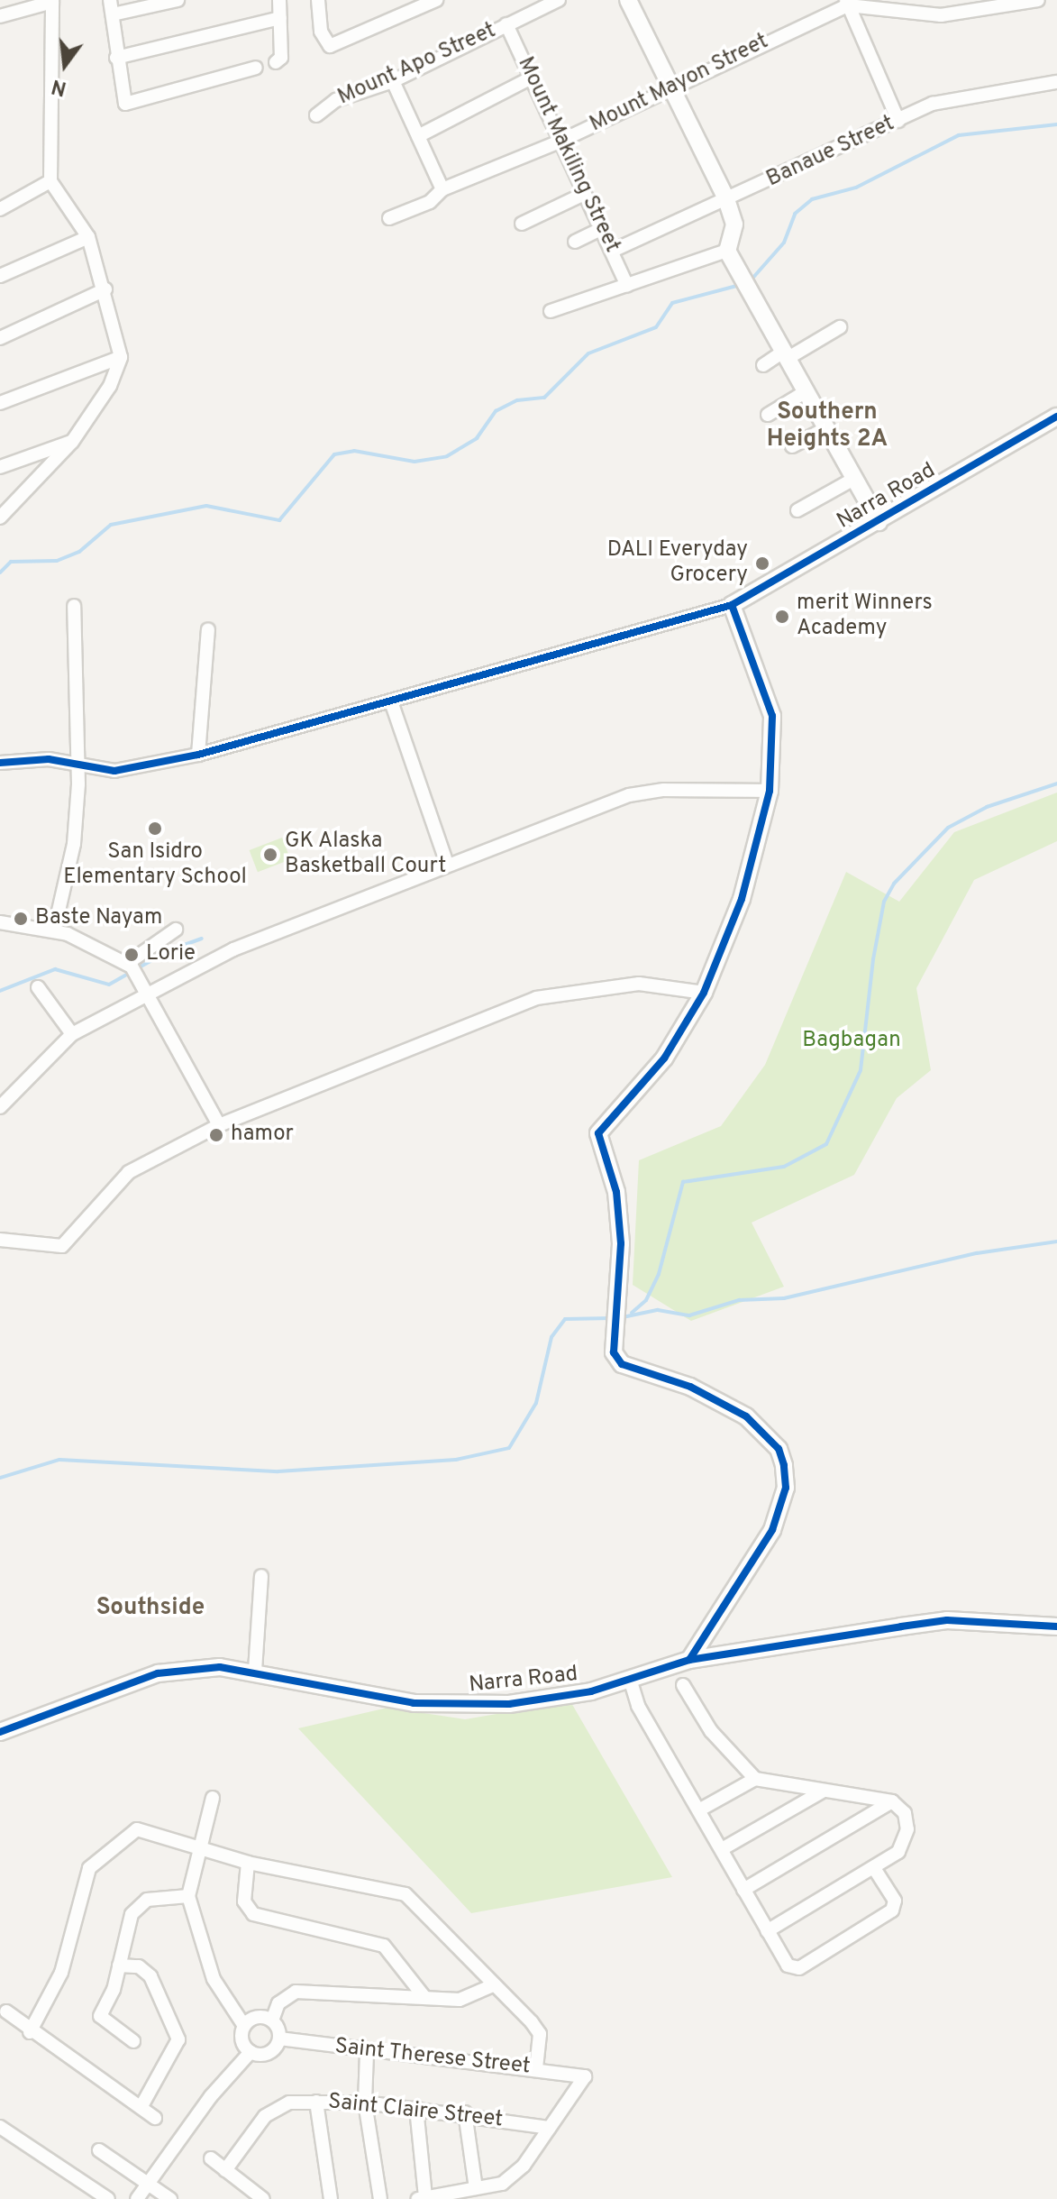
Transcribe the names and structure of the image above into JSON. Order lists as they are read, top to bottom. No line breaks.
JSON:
{"streets":{"street":["Mount Apo Street","Mount Mayon Street","Banaue Street","Mount Makiling Street","Narra Road","Saint Therese Street","Saint Claire Street"]},"crossings":[["Mount Apo Street","Mount Makiling Street"],["Mount Mayon Street","Mount Makiling Street"],["Banaue Street","Mount Makiling Street"],["Saint Therese Street","Saint Claire Street"]],"districts":["Southern Heights 2A","Southside"],"parks":["Bagbagan"],"places":["DALI Everyday Grocery","merit Winners Academy","San Isidro Elementary School","GK Alaska Basketball Court","Baste Nayam","Lorie","hamor"],"north":"bottom"}
